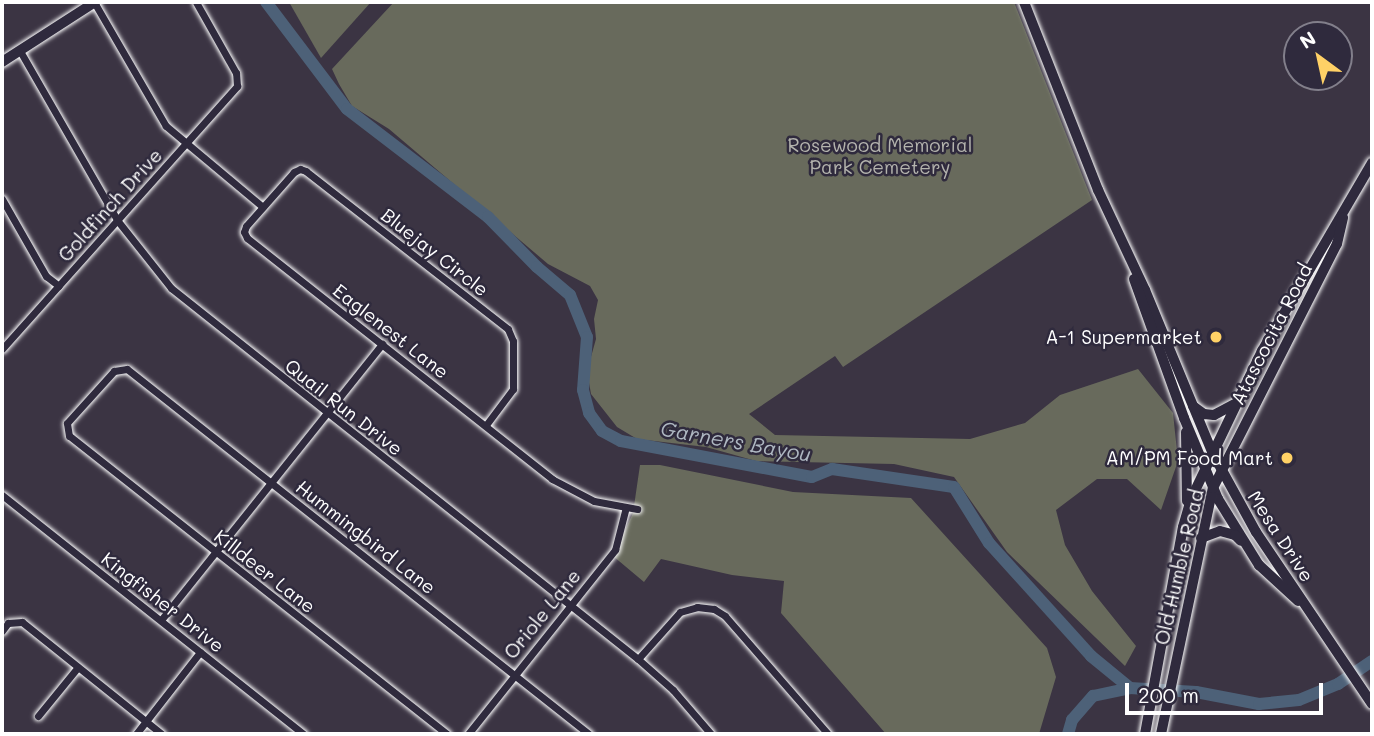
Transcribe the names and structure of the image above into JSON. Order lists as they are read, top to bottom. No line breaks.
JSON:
{"streets":{"main road":["Atascocita Road","Mesa Drive","Old Humble Road"],"street":["Goldfinch Drive","Bluejay Circle","Eaglenest Lane","Quail Run Drive","Hummingbird Lane","Killdeer Lane","Kingfisher Drive","Oriole Lane"]},"crossings":[["Goldfinch Drive","Quail Run Drive"],["Bluejay Circle","Eaglenest Lane"],["Eaglenest Lane","Oriole Lane"],["Atascocita Road","Mesa Drive"],["Atascocita Road","Old Humble Road"],["Quail Run Drive","Oriole Lane"],["Mesa Drive","Old Humble Road"],["Hummingbird Lane","Killdeer Lane"],["Hummingbird Lane","Oriole Lane"]],"water":["Garners Bayou"],"parks":["Rosewood Memorial Park Cemetery"],"places":["A-1 Supermarket","AM/PM Food Mart"],"scale_bar":"200 m","north":"top left"}
